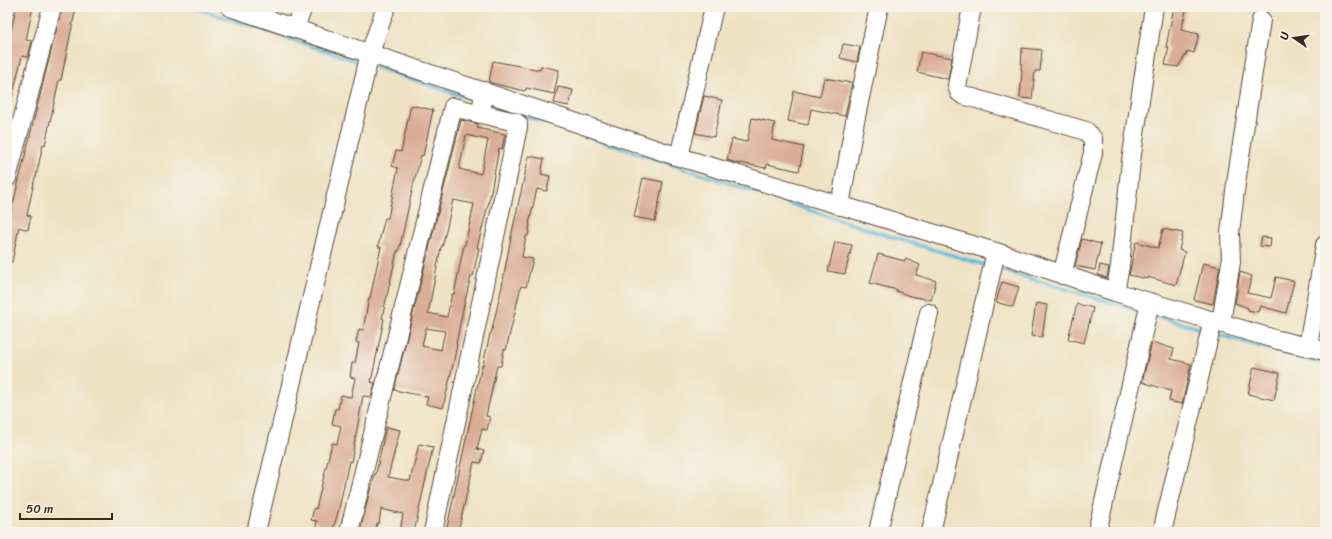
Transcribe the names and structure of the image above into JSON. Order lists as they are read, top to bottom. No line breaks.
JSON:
{"scale_bar":"50 m","north":"left"}
